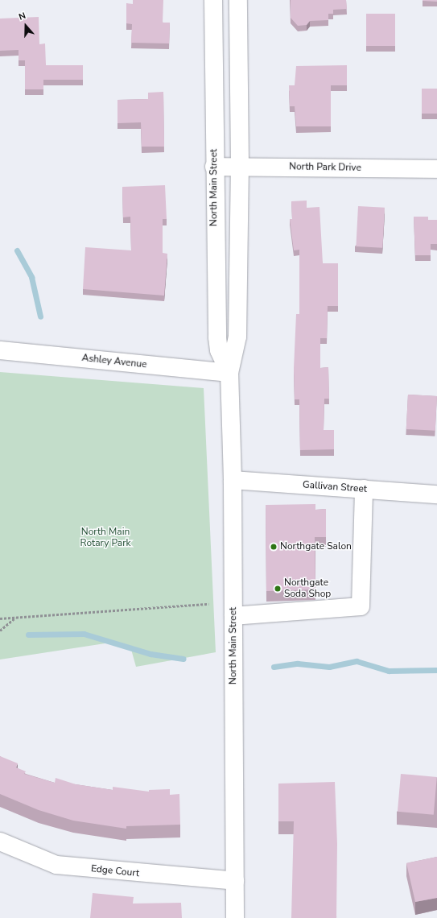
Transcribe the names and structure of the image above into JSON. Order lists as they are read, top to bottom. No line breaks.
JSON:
{"streets":{"street":["North Park Drive","North Main Street","Ashley Avenue","Gallivan Street","Edge Court"]},"crossings":[["North Park Drive","North Main Street"],["North Main Street","Ashley Avenue"],["North Main Street","Gallivan Street"],["North Main Street","Edge Court"]],"parks":["North Main Rotary Park"],"places":["Northgate Salon","Northgate Soda Shop"],"north":"top"}
